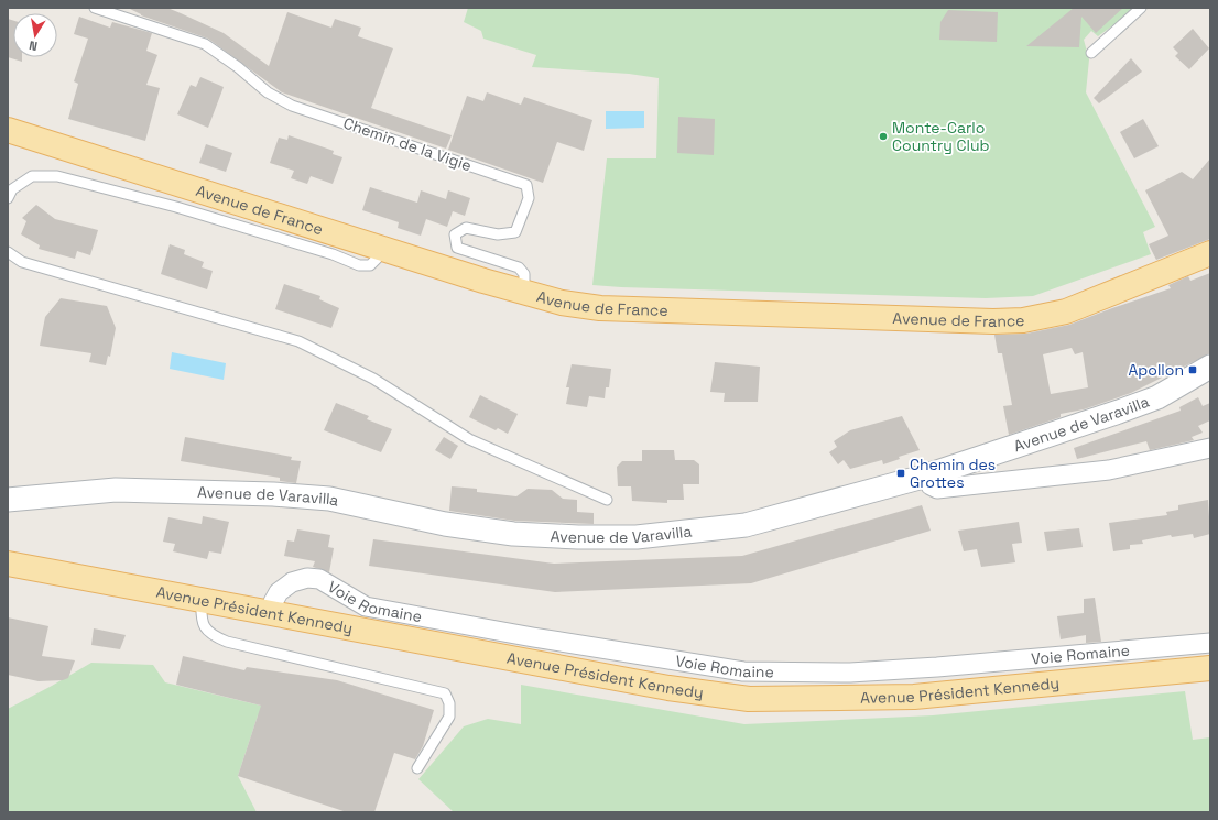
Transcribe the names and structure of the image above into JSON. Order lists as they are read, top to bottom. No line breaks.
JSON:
{"streets":{"main road":["Avenue de France","Avenue Président Kennedy"],"street":["Avenue de Varavilla","Voie Romaine"],"lane":["Chemin de la Vigie"]},"crossings":[["Chemin de la Vigie","Avenue de France"],["Voie Romaine","Avenue Président Kennedy"]],"places":{"other":["Monte-Carlo Country Club"],"transit":["Apollon","Chemin des Grottes"]},"north":"bottom"}
